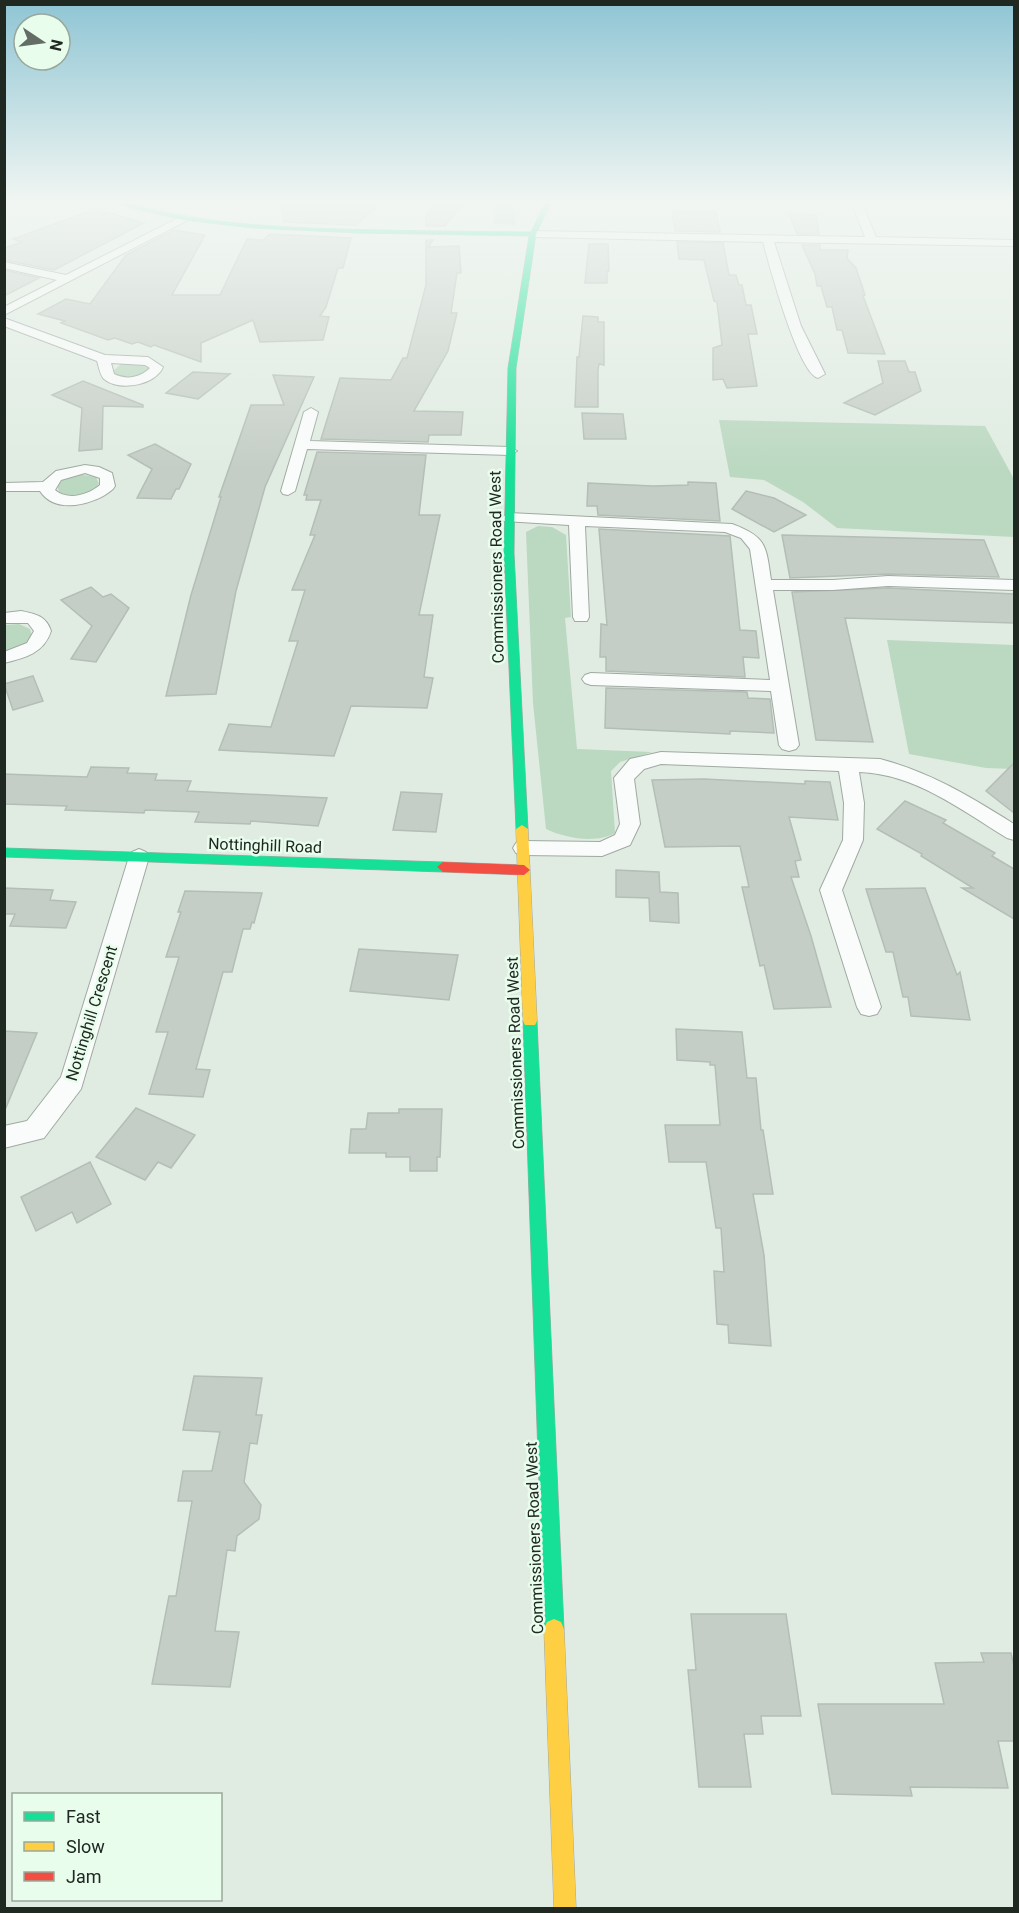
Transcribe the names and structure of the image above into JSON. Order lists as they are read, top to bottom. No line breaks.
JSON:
{"streets":{"main road":["Commissioners Road West","Nottinghill Road"],"street":["Nottinghill Crescent"]},"crossings":[["Commissioners Road West","Nottinghill Road"],["Nottinghill Road","Nottinghill Crescent"]],"legend":["Fast","Slow","Jam"],"north":"right"}
